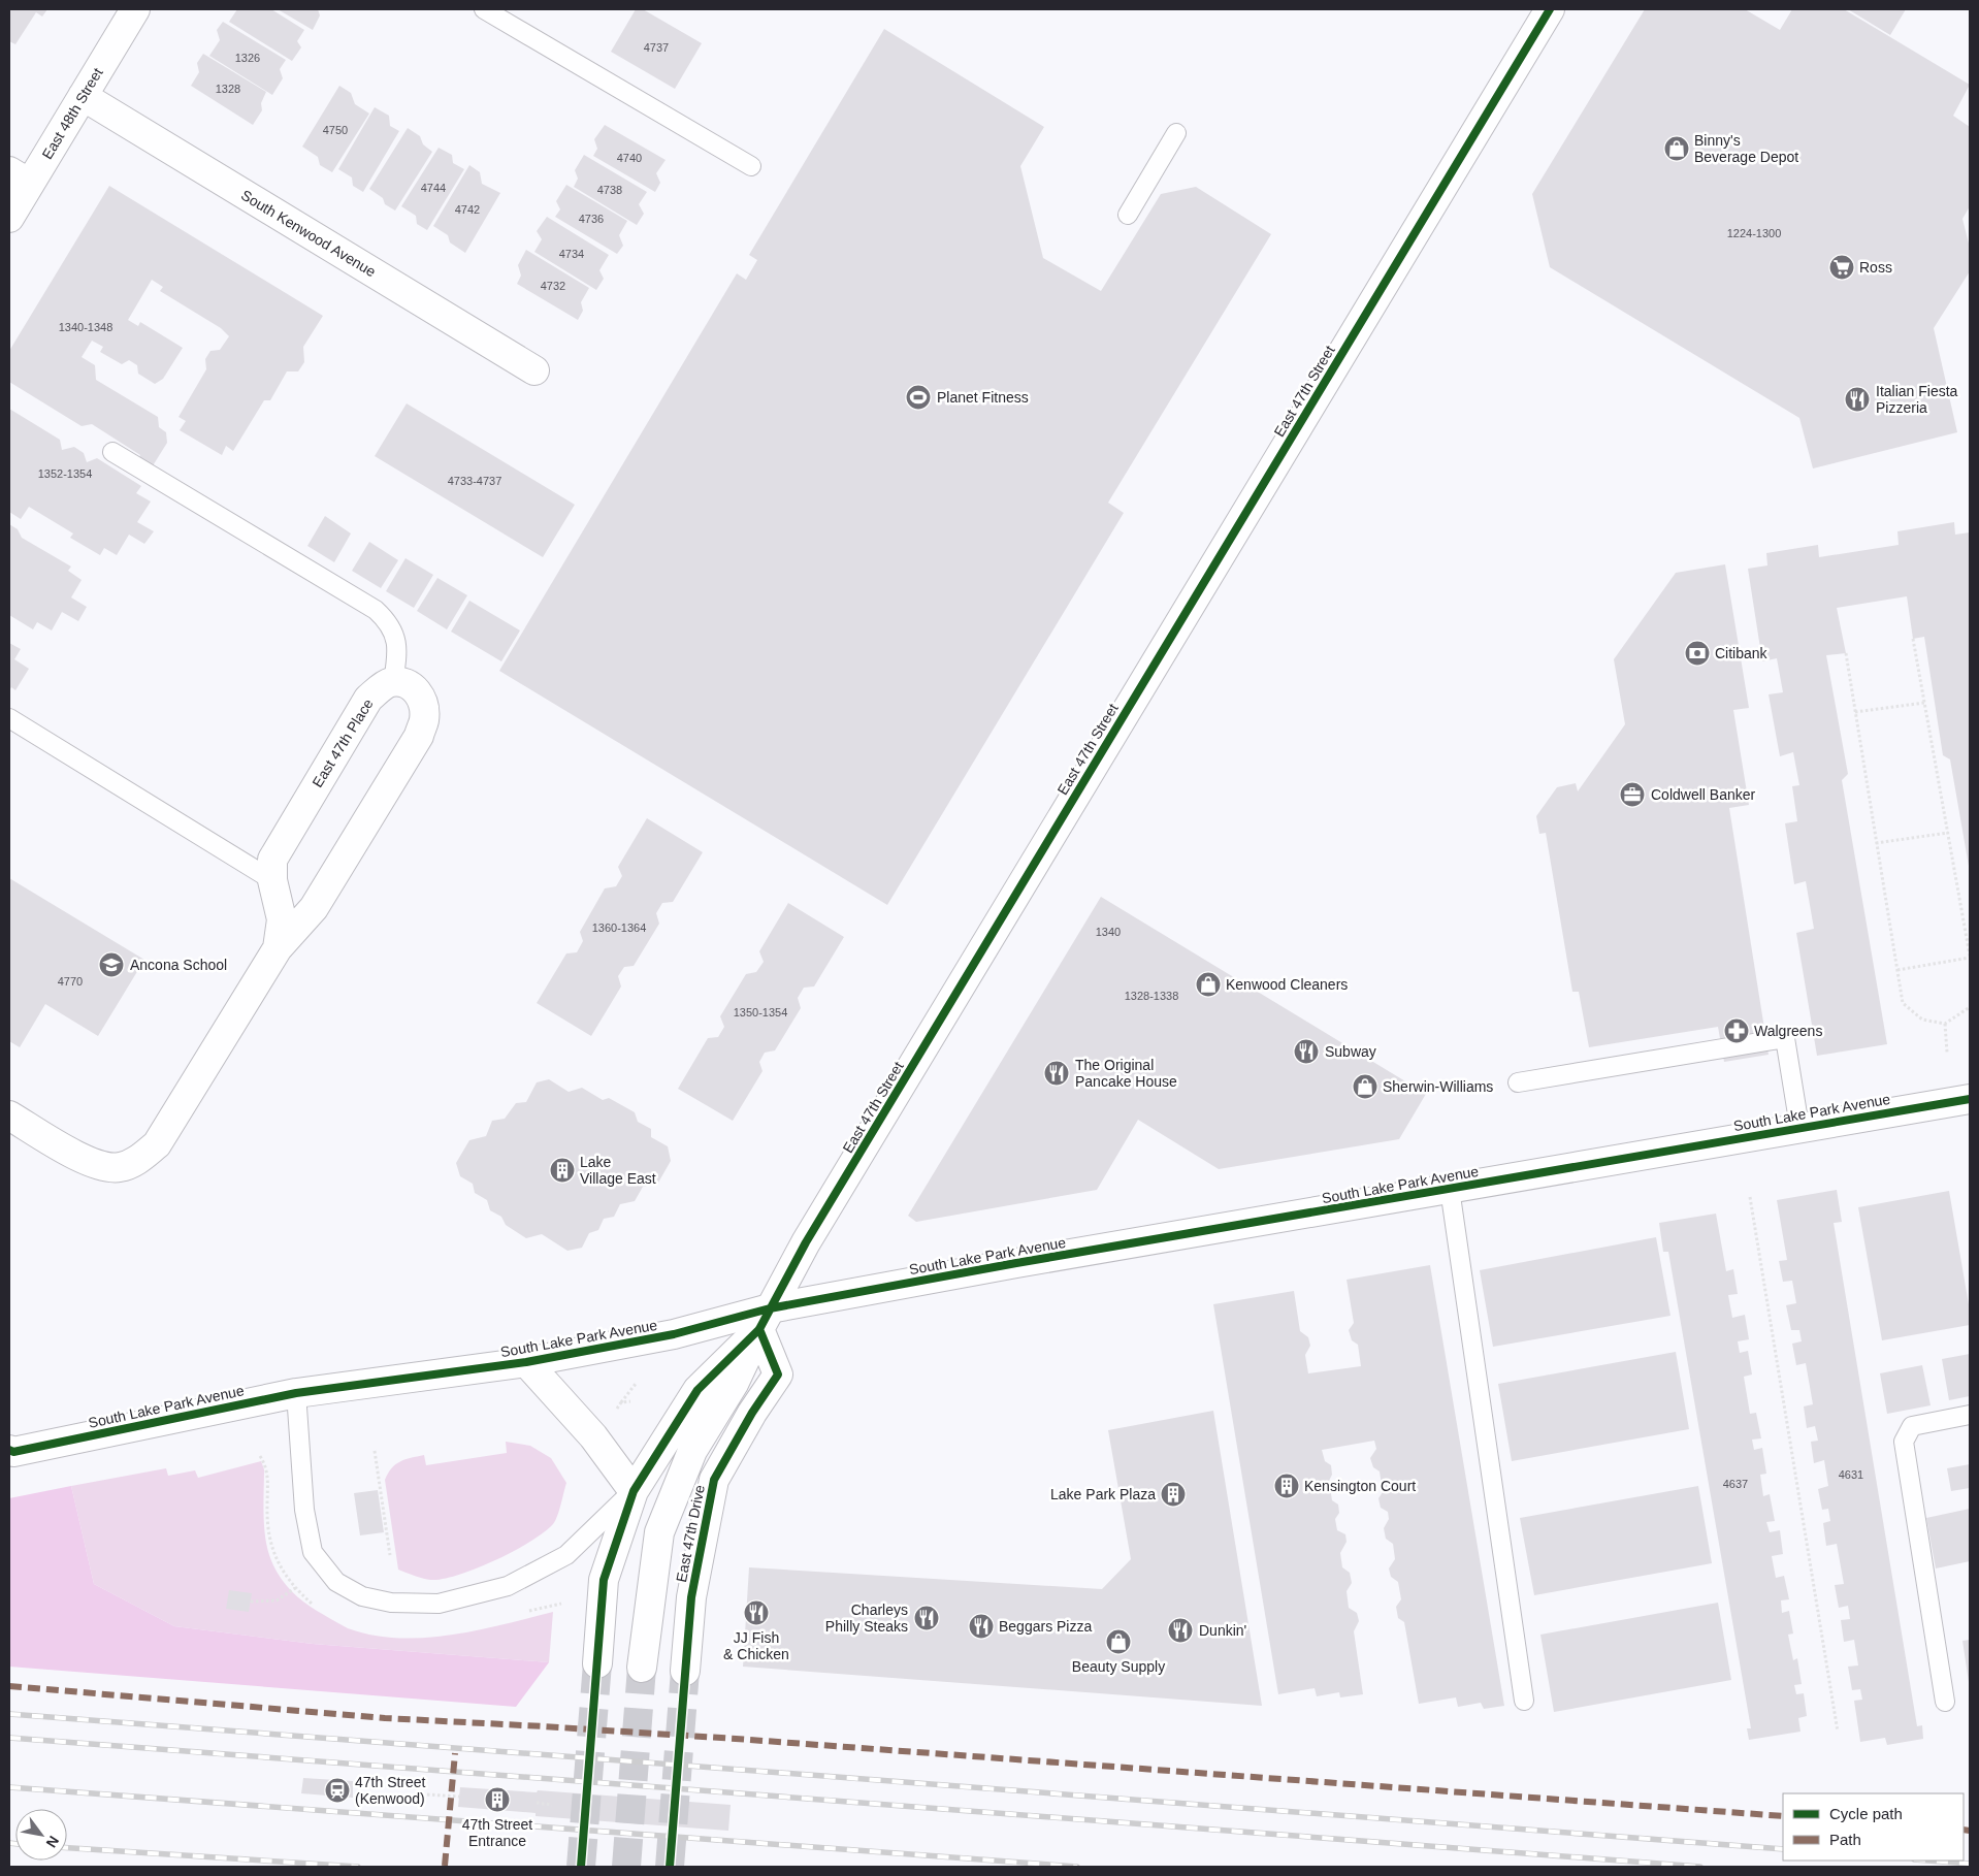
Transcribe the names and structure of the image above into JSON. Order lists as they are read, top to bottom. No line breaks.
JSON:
{"streets":{"street":["East 48th Street","South Kenwood Avenue","East 47th Street","East 47th Place","South Lake Park Avenue","East 47th Drive"]},"crossings":[["East 48th Street","South Kenwood Avenue"],["East 47th Street","South Lake Park Avenue"],["East 47th Street","East 47th Drive"],["South Lake Park Avenue","East 47th Drive"]],"places":{"shop":["Binny's Beverage Depot","Kenwood Cleaners","Sherwin-Williams","Beauty Supply"],"supermarket":["Ross"],"sports":["Planet Fitness"],"restaurant":["Italian Fiesta Pizzeria","Subway","The Original Pancake House","JJ Fish & Chicken","Charleys Philly Steaks","Beggars Pizza","Dunkin'"],"bank":["Citibank"],"office":["Coldwell Banker"],"school or university":["Ancona School"],"pharmacy":["Walgreens"],"building":["Lake Village East","Kensington Court","Lake Park Plaza","47th Street Entrance"],"station":["47th Street (Kenwood)"]},"house_numbers":["4737","1326","1328","4750","4740","4744","4738","4742","4736","1224-1300","4734","4732","1340-1348","1352-1354","4733-4737","1360-1364","1340","4770","1328-1338","1350-1354","4631","4637"],"legend":["Cycle path","Path"],"north":"bottom right"}
